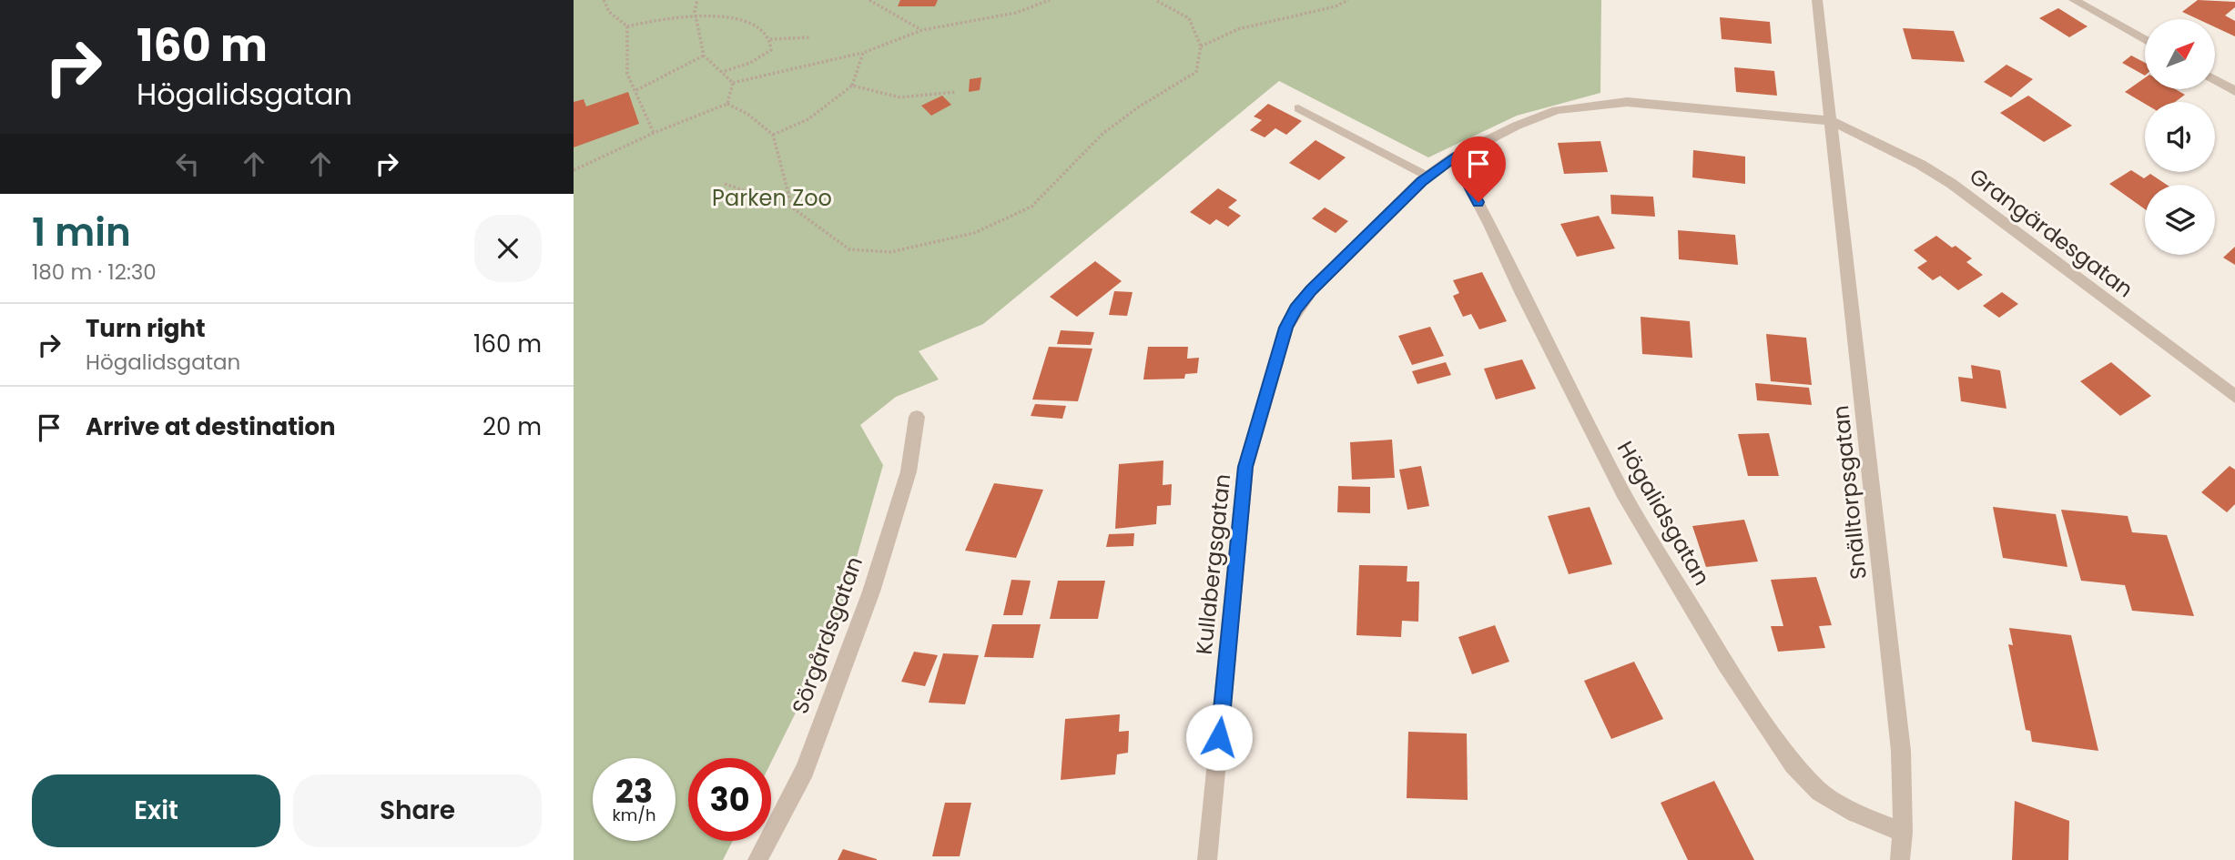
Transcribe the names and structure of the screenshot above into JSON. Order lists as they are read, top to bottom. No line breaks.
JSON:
{"streets":{"street":["Grangärdesgatan","Snälltorpsgatan","Högalidsgatan","Kullabergsgatan","Sörgårdsgatan"]},"crossings":[["Grangärdesgatan","Snälltorpsgatan"],["Snälltorpsgatan","Högalidsgatan"],["Högalidsgatan","Kullabergsgatan"]],"parks":["Parken Zoo"],"north":"top right","page":{"turn":["160 m","Högalidsgatan"],"heading":["1 min","180 m · 12:30"],"list":[{"name":"Turn right","note":"Högalidsgatan","value":"160 m"},{"name":"Arrive at destination","value":"20 m"}],"speed":"23 km/h","limit":"30","buttons":["Exit","Share"]}}
